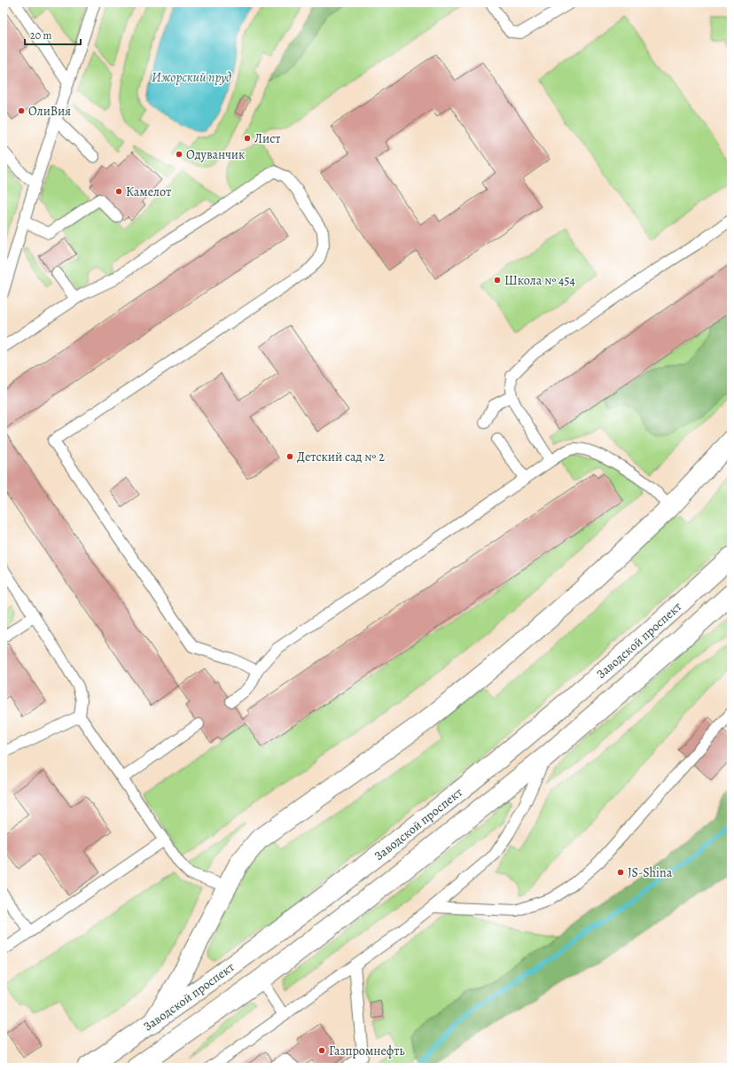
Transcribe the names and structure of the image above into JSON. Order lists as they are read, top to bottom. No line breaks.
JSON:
{"streets":{"main road":["Заводской проспект"]},"water":["Ижорский пруд"],"places":["ОлиВия","Лист","Одуванчик","Камелот","Школа № 454","Детский сад № 2","JS-Shina","Газпромнефть"],"scale_bar":"20 m"}
